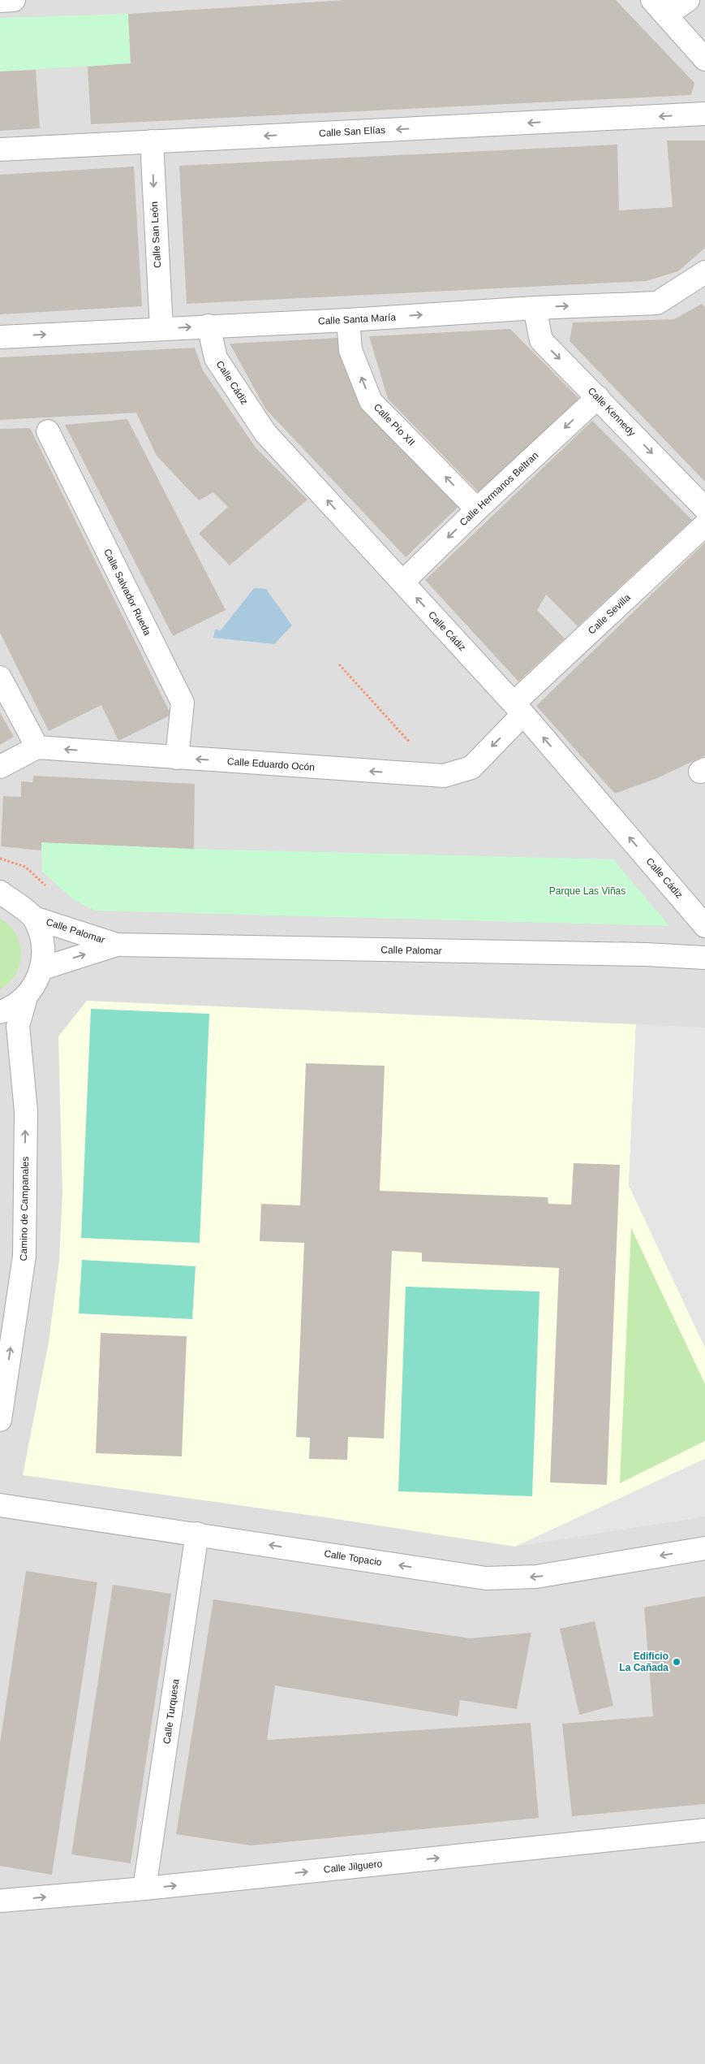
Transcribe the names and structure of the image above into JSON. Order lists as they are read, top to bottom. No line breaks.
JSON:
{"streets":{"street":["Calle San Elías","Calle San León","Calle Santa María","Calle Cádiz","Calle Kennedy","Calle Pío XII","Calle Hermanos Beltran","Calle Salvador Rueda","Calle Sevilla","Calle Eduardo Ocón","Calle Palomar","Camino de Campanales","Calle Topacio","Calle Turquesa","Calle Jilguero"]},"crossings":[["Calle San Elías","Calle San León"],["Calle San León","Calle Santa María"],["Calle Santa María","Calle Cádiz"],["Calle Santa María","Calle Kennedy"],["Calle Santa María","Calle Pío XII"],["Calle Cádiz","Calle Hermanos Beltran"],["Calle Cádiz","Calle Sevilla"],["Calle Cádiz","Calle Eduardo Ocón"],["Calle Kennedy","Calle Hermanos Beltran"],["Calle Pío XII","Calle Hermanos Beltran"],["Calle Salvador Rueda","Calle Eduardo Ocón"],["Calle Sevilla","Calle Eduardo Ocón"],["Calle Topacio","Calle Turquesa"],["Calle Turquesa","Calle Jilguero"]],"one_way":["Calle San Elías","Calle San León","Calle Santa María","Calle Cádiz","Calle Kennedy","Calle Pío XII","Calle Hermanos Beltran","Calle Eduardo Ocón","Camino de Campanales","Calle Topacio","Calle Jilguero"],"parks":["Parque Las Viñas"],"places":["Edificio La Cañada"]}
